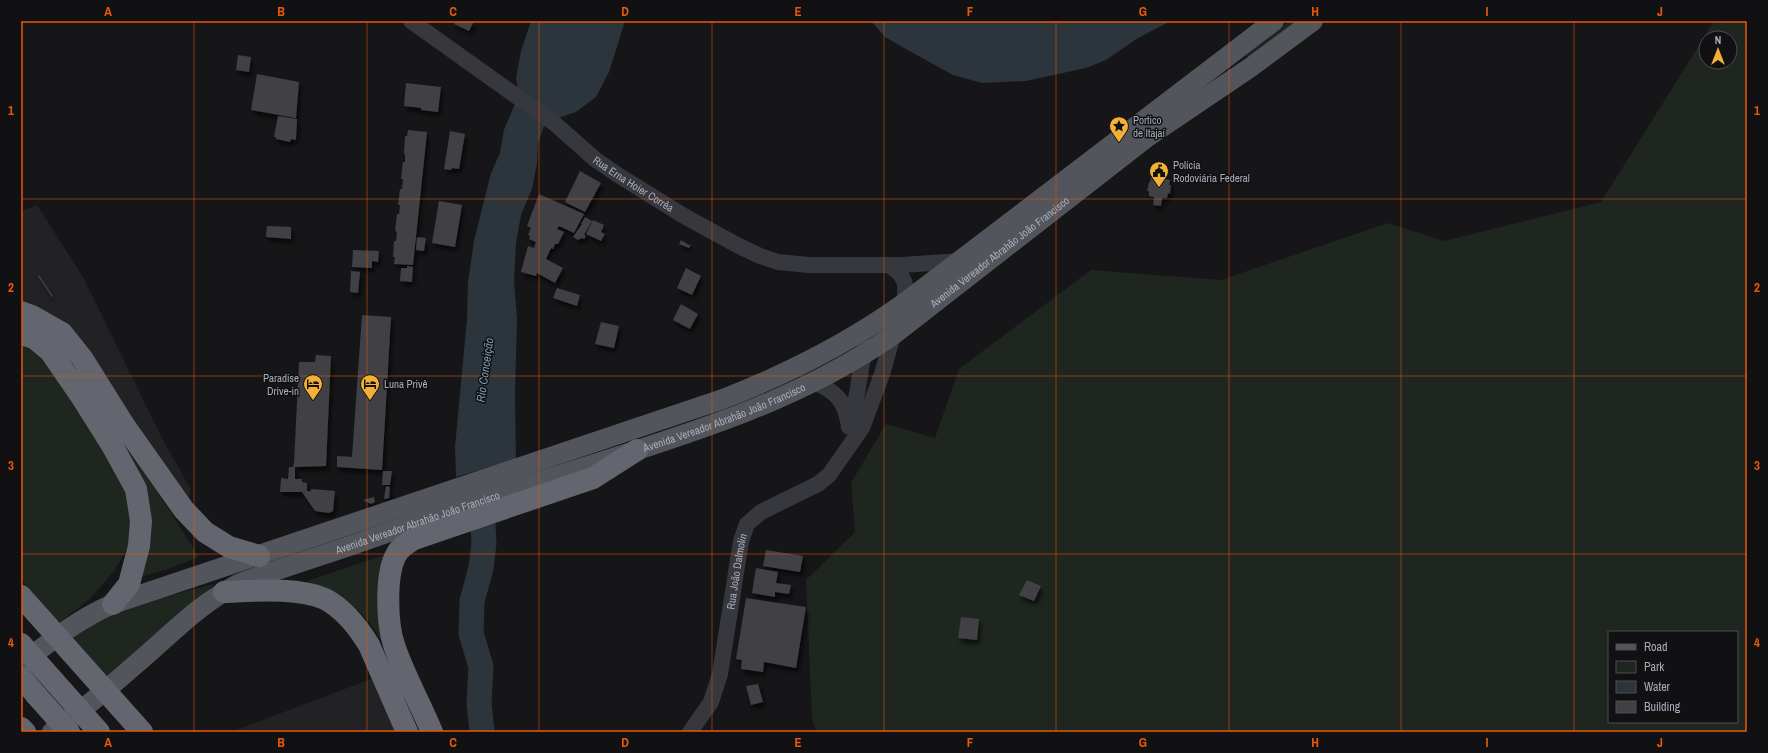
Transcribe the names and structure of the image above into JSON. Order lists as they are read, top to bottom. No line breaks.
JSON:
{"streets":{"main road":["Avenida Vereador Abrahão João Francisco"],"street":["Rua Erna Hoier Corrêa","Rua João Dalmolin"]},"crossings":[["Rua Erna Hoier Corrêa","Avenida Vereador Abrahão João Francisco"],["Avenida Vereador Abrahão João Francisco","Rua João Dalmolin"]],"water":["Rio Conceição"],"places":{"place":["Portico de Itajaí"],"public building":["Polícia Rodoviária Federal"],"hotel":["Paradise Drive-in","Luna Privê"]},"legend":["Road","Park","Water","Building"],"north":"top","grid":{"columns":["A","B","C","D","E","F","G","H","I","J"],"rows":["1","2","3","4"]}}
